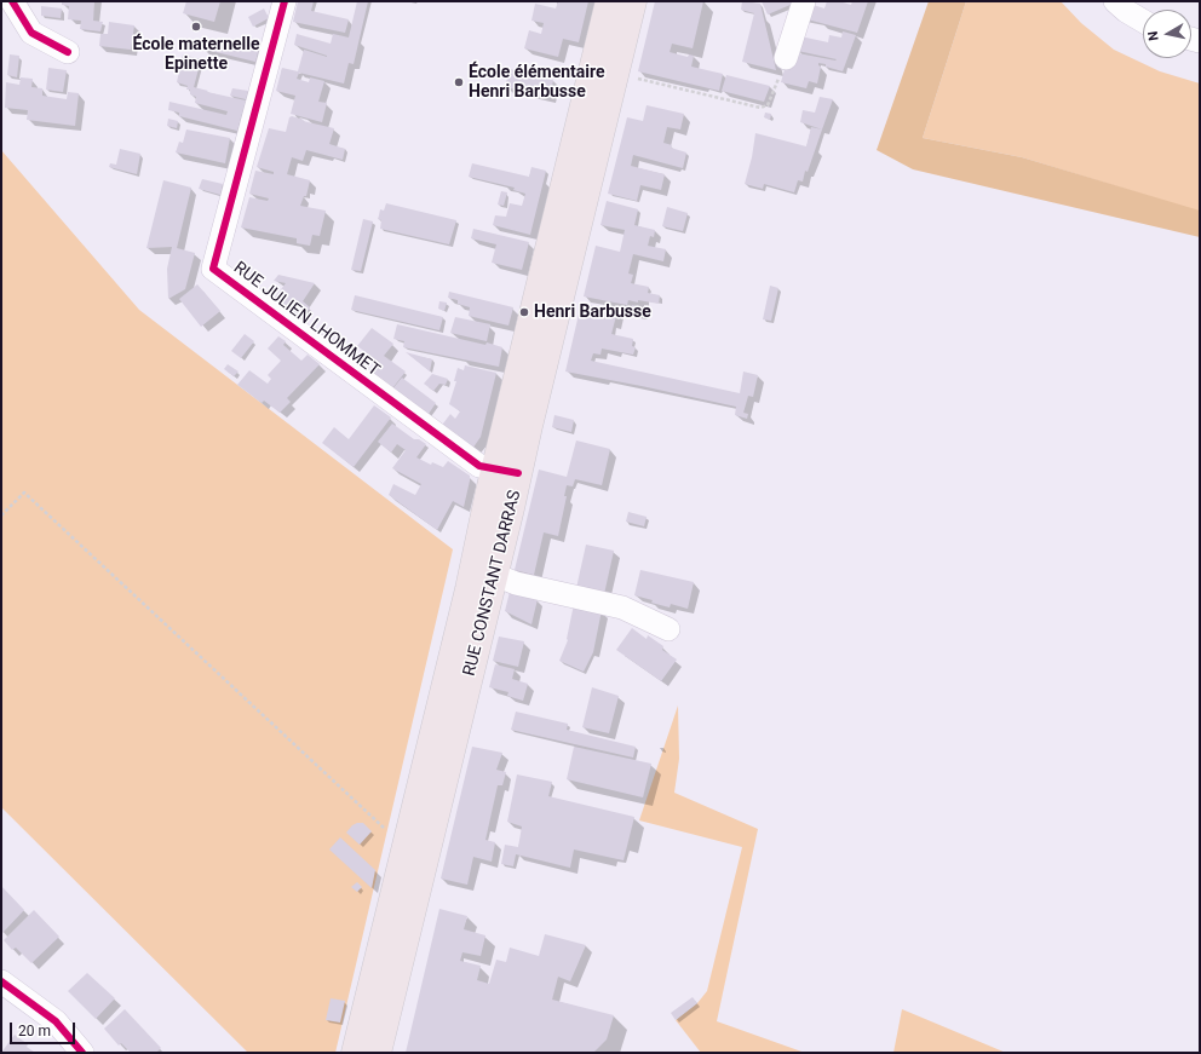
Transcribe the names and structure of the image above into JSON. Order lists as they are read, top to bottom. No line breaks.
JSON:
{"streets":{"main road":["RUE CONSTANT DARRAS"],"street":["RUE JULIEN LHOMMET"]},"crossings":[["RUE JULIEN LHOMMET","RUE CONSTANT DARRAS"]],"places":["École maternelle Epinette","École élémentaire Henri Barbusse","Henri Barbusse"],"scale_bar":"20 m","north":"left"}
